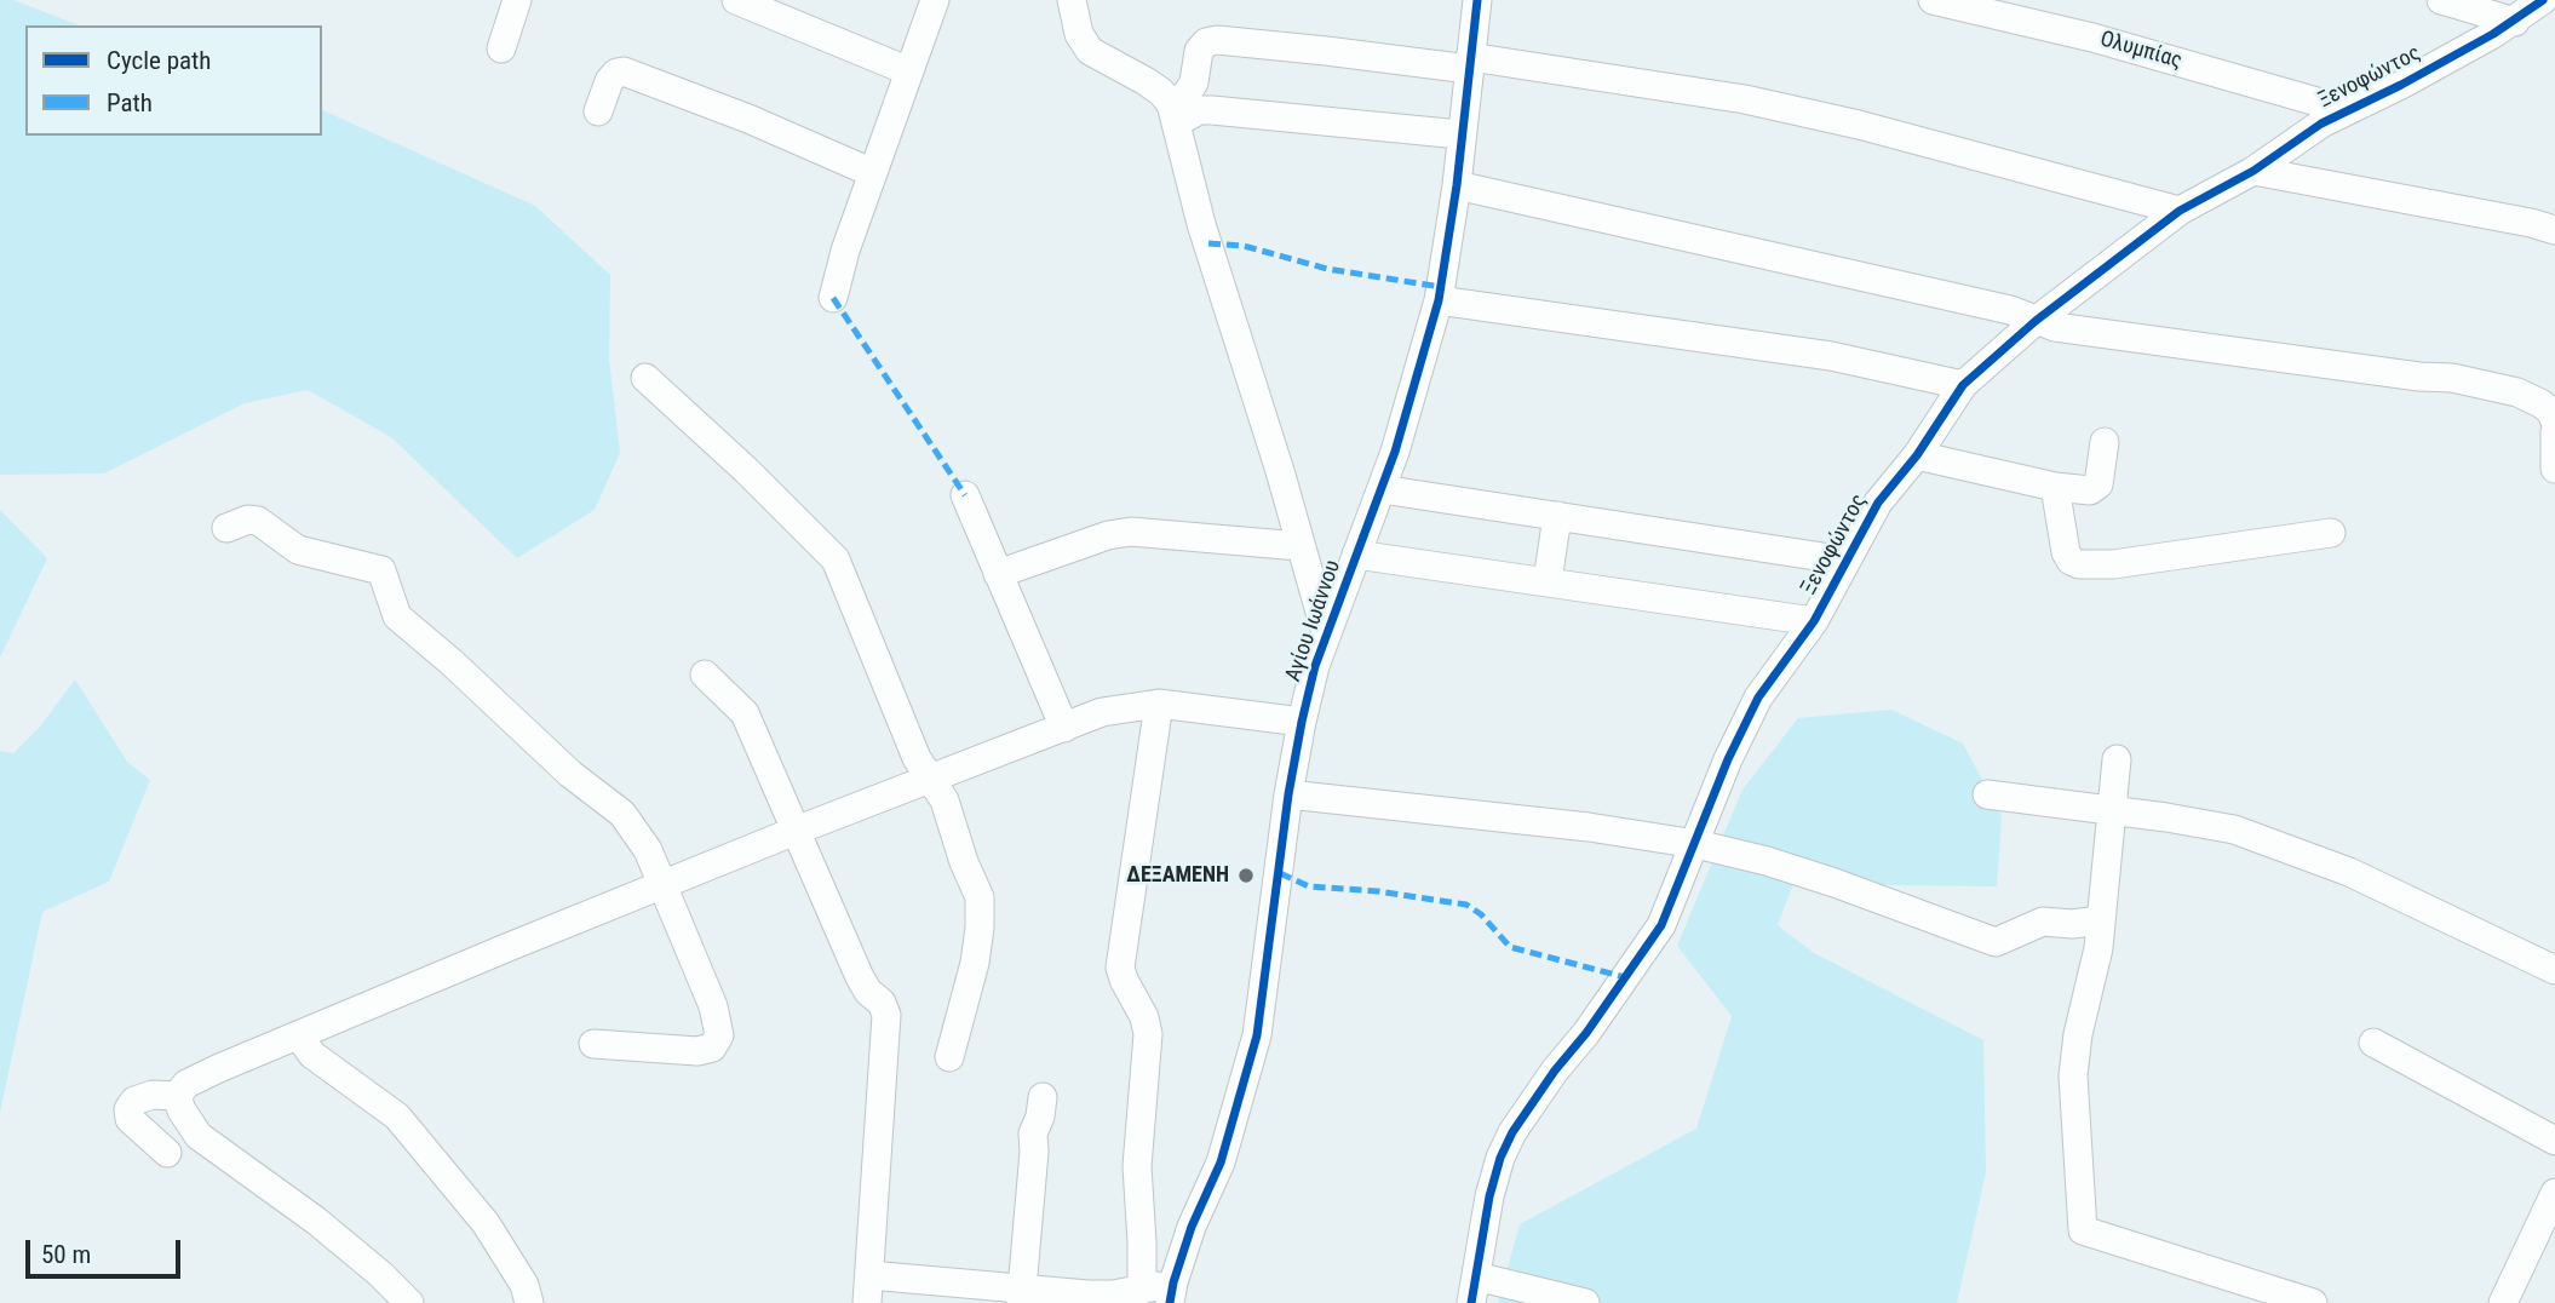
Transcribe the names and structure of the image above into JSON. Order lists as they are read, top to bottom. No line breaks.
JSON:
{"streets":{"street":["Ολυμπίας","Ξενοφώντος","Αγίου Ιωάννου"]},"crossings":[["Ολυμπίας","Ξενοφώντος"]],"places":["ΔΕΞΑΜΕΝΗ"],"legend":["Cycle path","Path"],"scale_bar":"50 m"}
